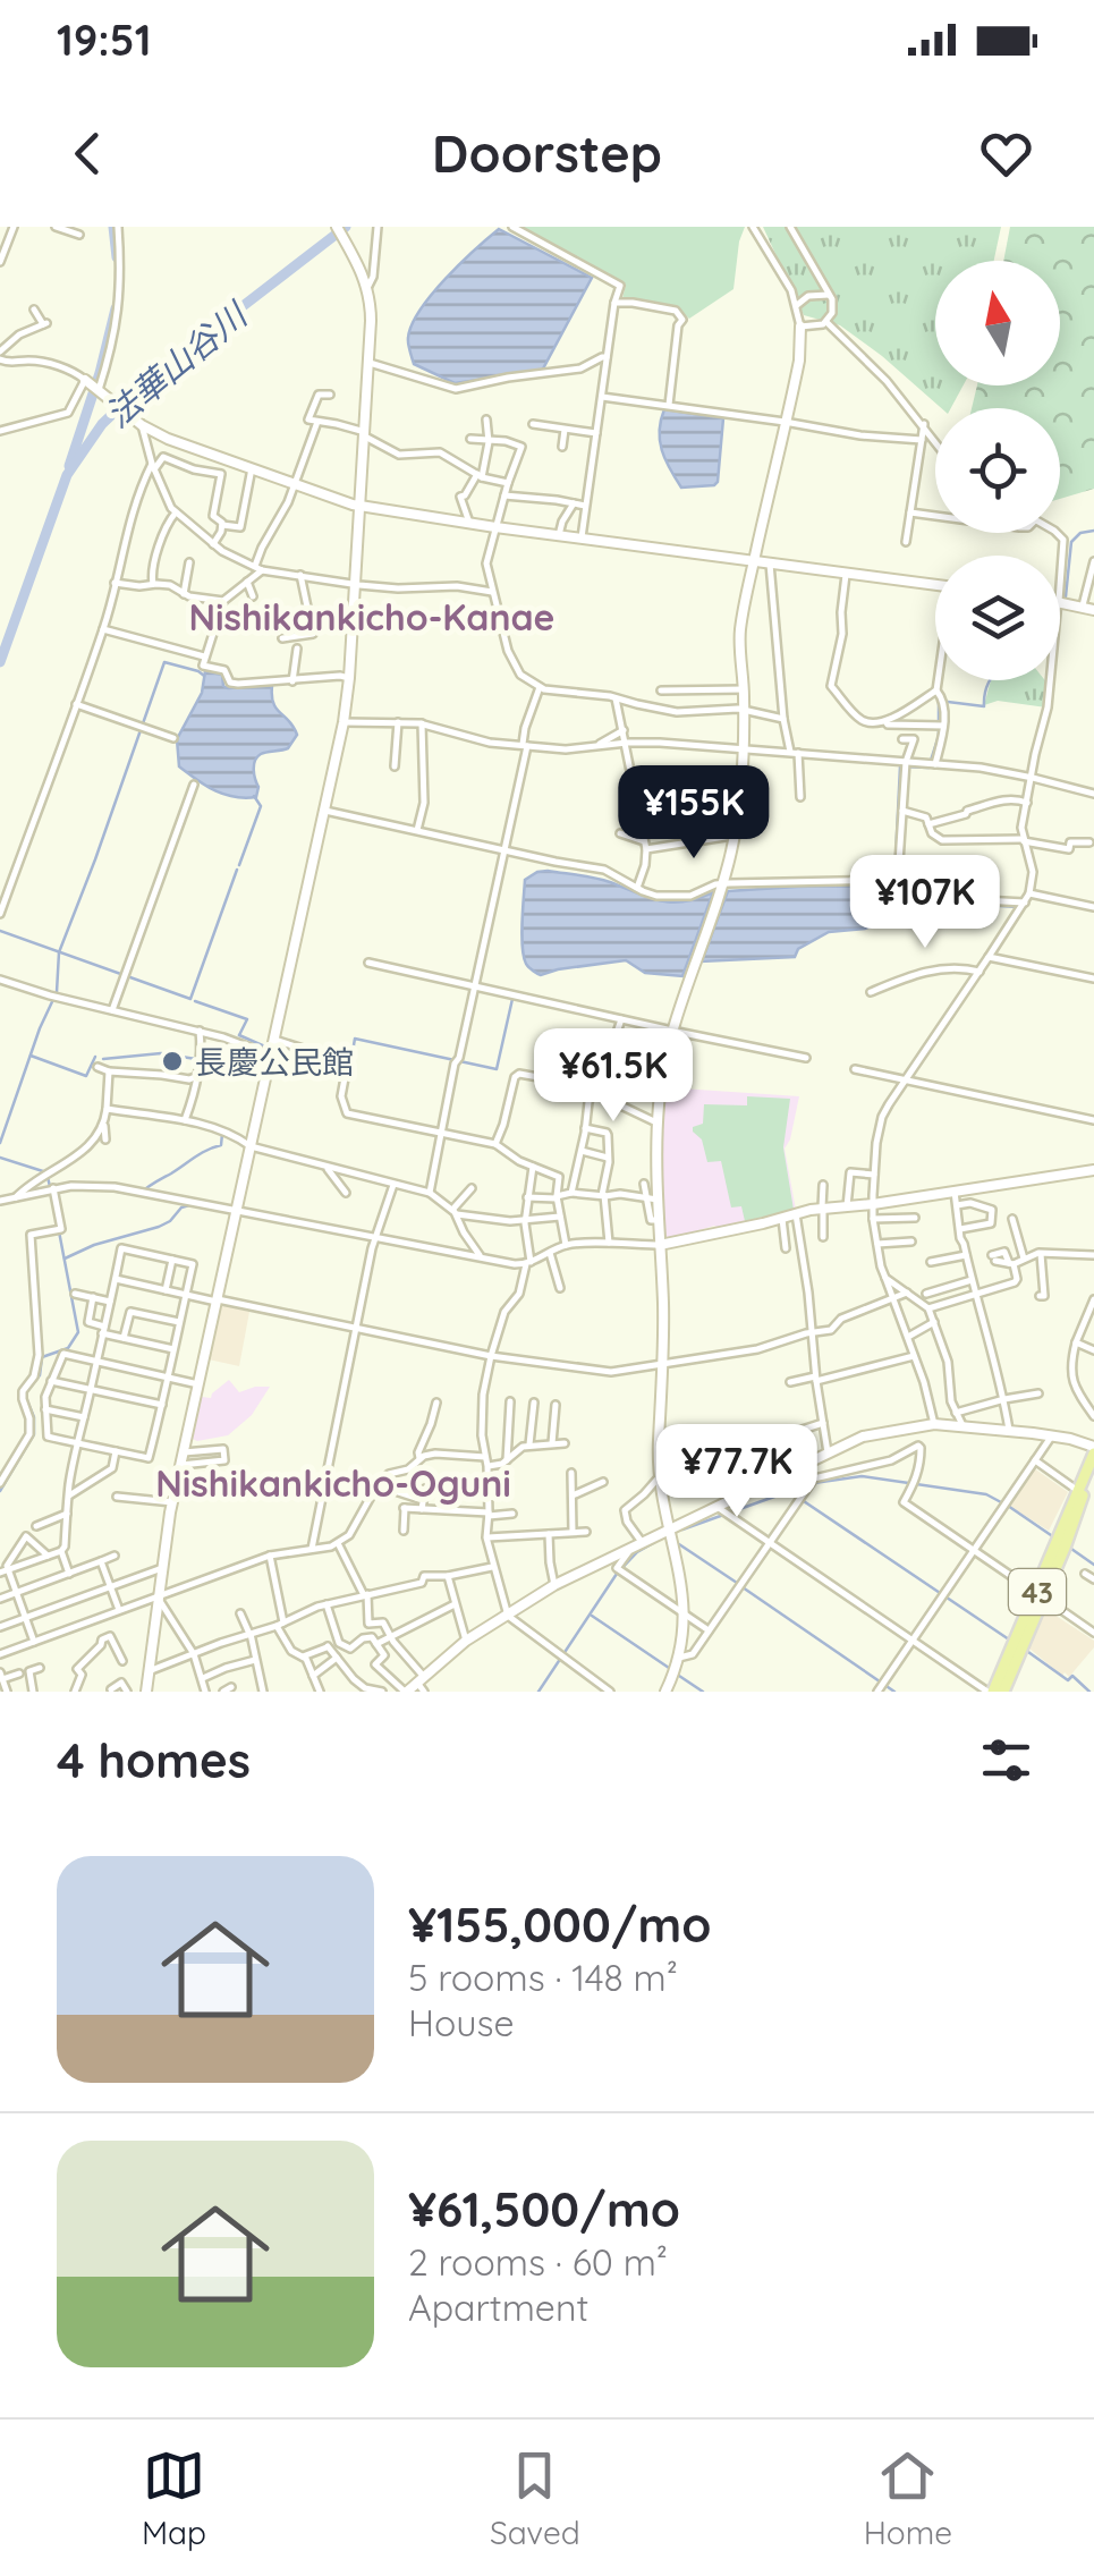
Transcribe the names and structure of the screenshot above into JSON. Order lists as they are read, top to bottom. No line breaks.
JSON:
{"streets":{"main road":["43"]},"districts":["Nishikankicho-Kanae","Nishikankicho-Oguni"],"water":["法華山谷川"],"places":["長慶公民館"],"north":"top","page":{"status":"19:51","header":"Doorstep","price":["¥155K","¥107K","¥61.5K","¥77.7K"],"heading":"4 homes","list":[{"name":"¥155,000/mo","note":"5 rooms · 148 m² · House"},{"name":"¥61,500/mo","note":"2 rooms · 60 m² · Apartment"}],"tabs":["Map","Saved","Home"]}}
